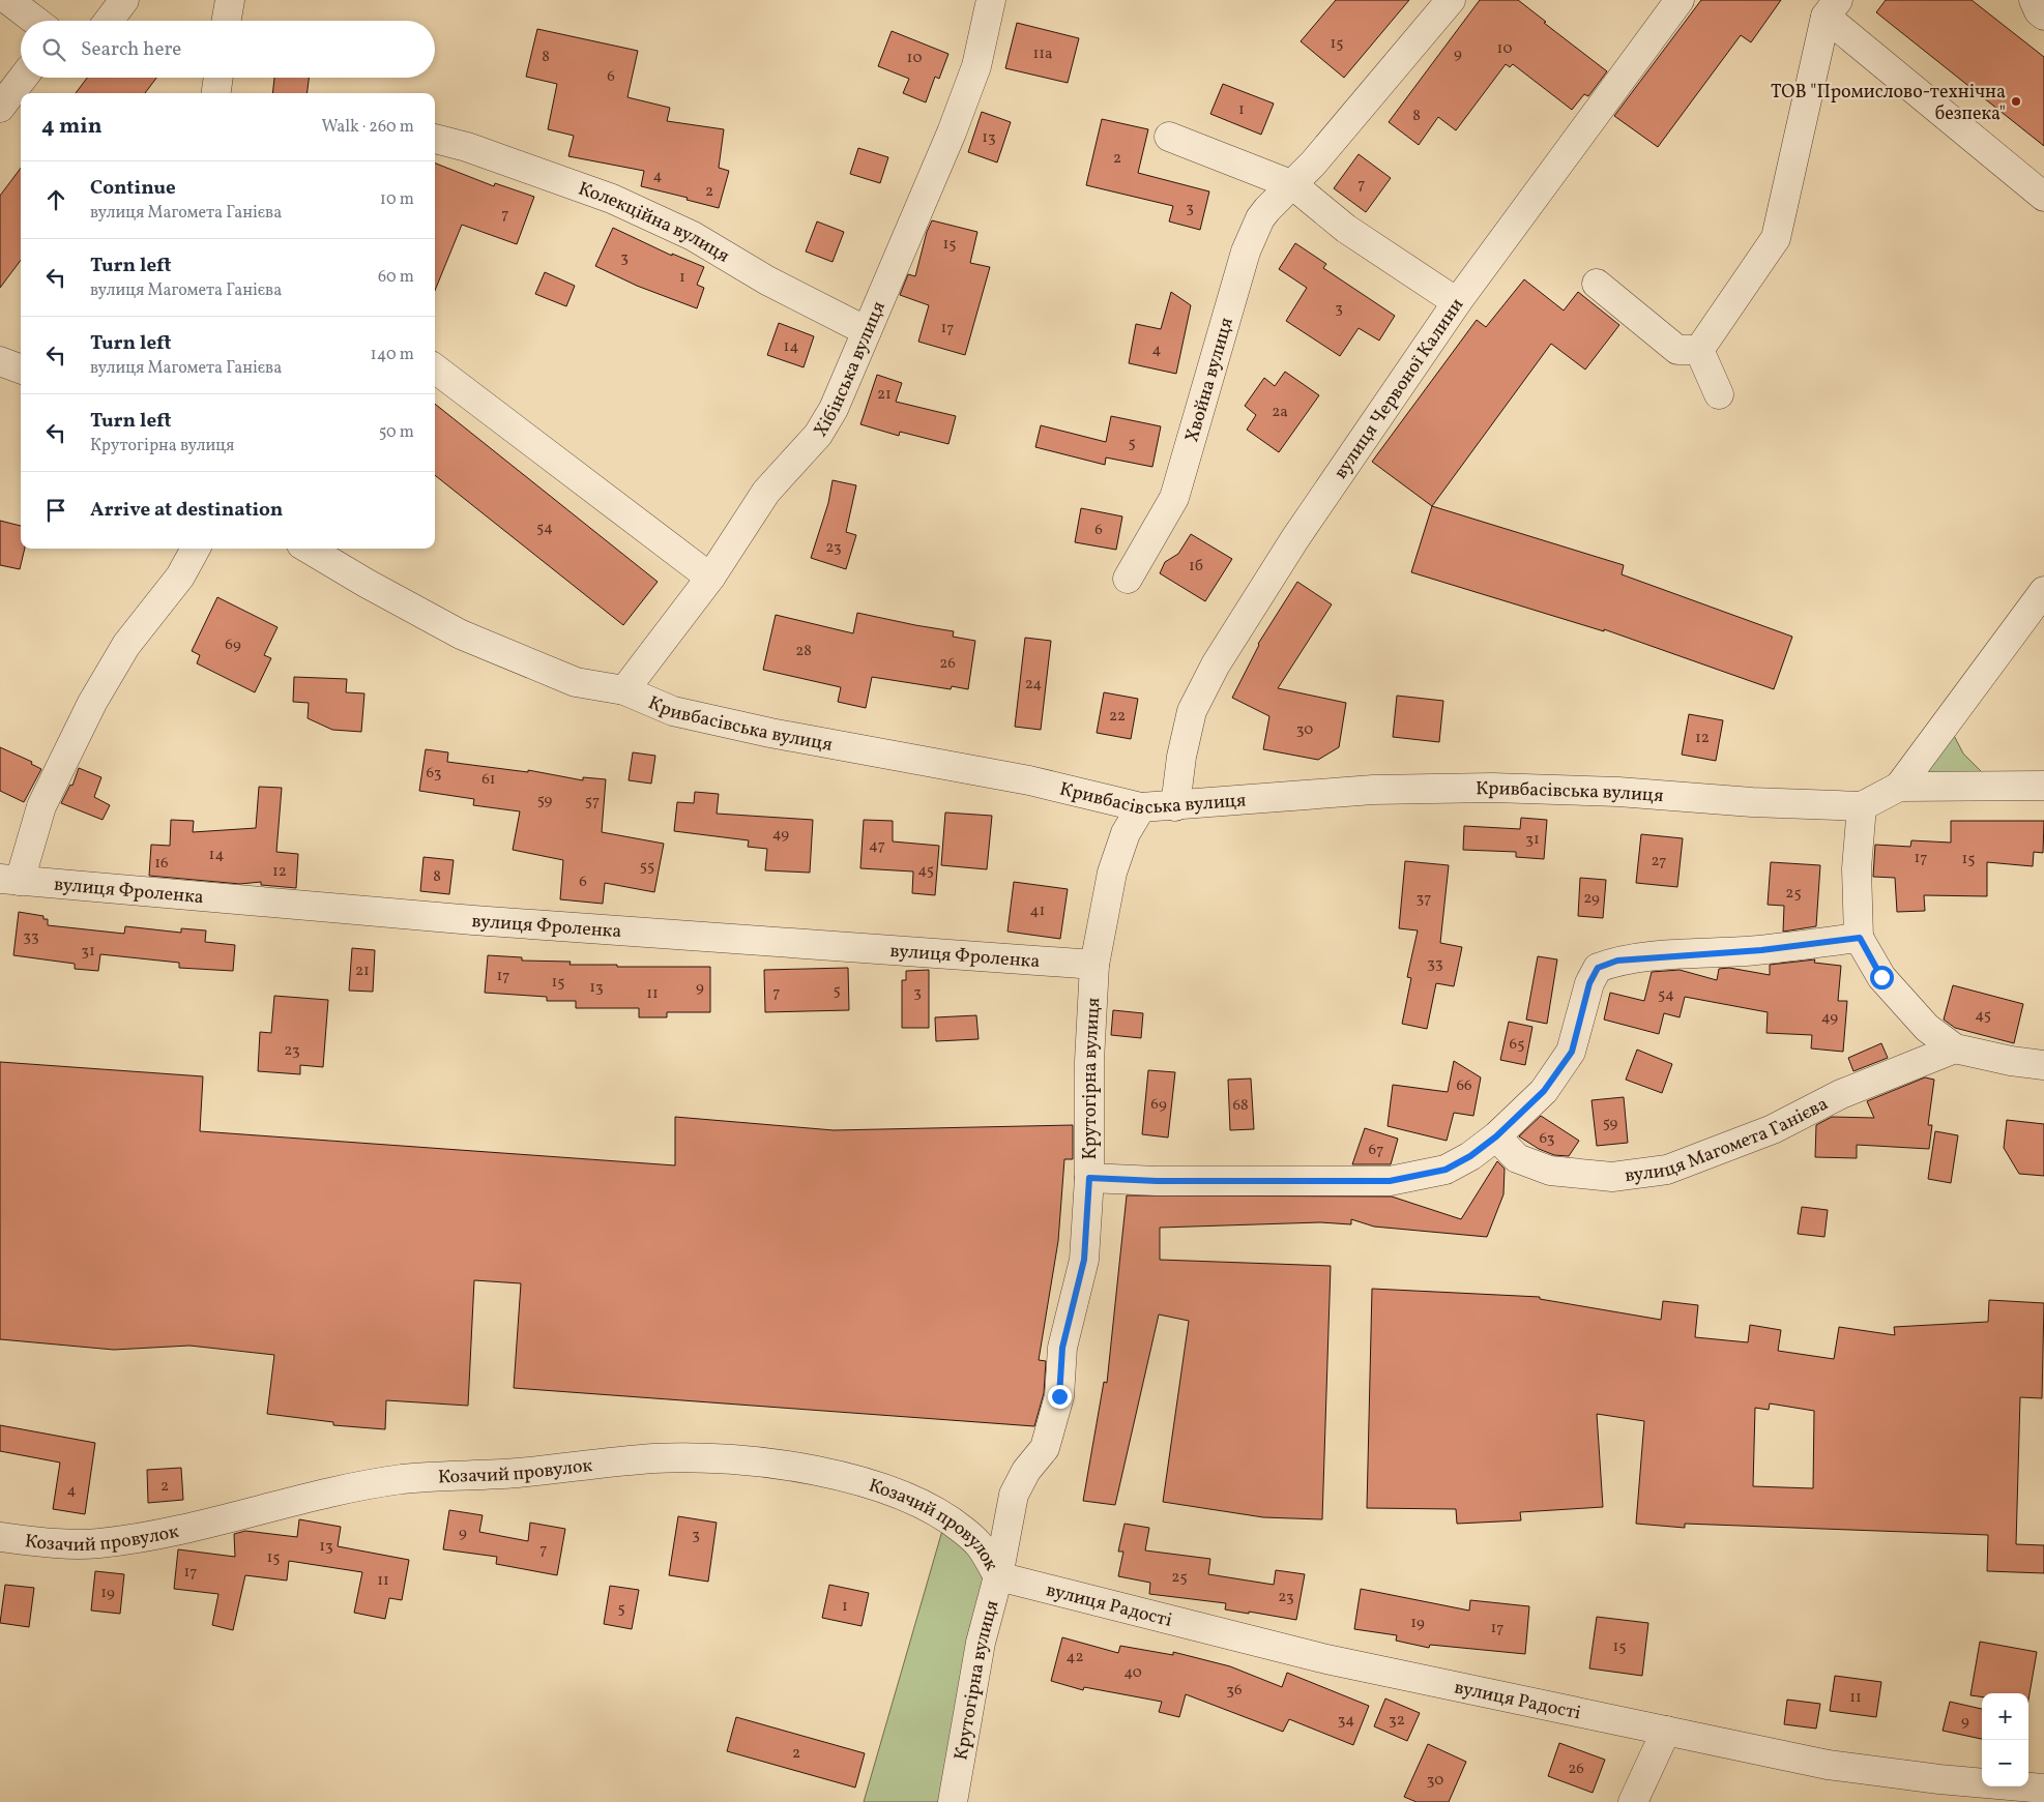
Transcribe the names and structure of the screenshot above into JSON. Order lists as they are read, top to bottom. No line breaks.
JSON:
{"streets":{"street":["Колекційна вулиця","Хібінська вулиця","Хвойна вулиця","вулиця Червоної Калини","Кривбасівська вулиця","вулиця Фроленка","Крутогірна вулиця","вулиця Магомета Ганієва","Козачий провулок","вулиця Радості"]},"crossings":[["Колекційна вулиця","Хібінська вулиця"],["Хібінська вулиця","Кривбасівська вулиця"],["вулиця Червоної Калини","Кривбасівська вулиця"],["Кривбасівська вулиця","Крутогірна вулиця"],["вулиця Фроленка","Крутогірна вулиця"],["Крутогірна вулиця","Козачий провулок"],["Крутогірна вулиця","вулиця Радості"],["Козачий провулок","вулиця Радості"]],"places":["ТОВ \"Промислово-технічна безпека\""],"house_numbers":["15","10","11а","9","8","10","6","1","8","13","2","4","7","2","3","7","15","3","1","3","17","14","4","21","2а","5","54","6","23","1б","69","28","26","24","22","30","12","63","61","59","57","49","31","47","14","17","15","27","16","55","45","12","8","6","25","37","29","41","33","31","33","21","17","15","13","9","5","7","3","11","54","45","49","65","23","66","69","68","59","63","67","2","4","9","3","13","7","15","17","25","11","19","23","1","5","19","17","15","42","40","36","11","34","32","9","2","26","30"],"page":{"search":"Search here","heading":["4 min","Walk · 260 m"],"list":[["Continue","вулиця Магомета Ганієва","10 m"],["Turn left","вулиця Магомета Ганієва","60 m"],["Turn left","вулиця Магомета Ганієва","140 m"],["Turn left","Крутогірна вулиця","50 m"],"Arrive at destination"],"map_buttons":["+","−"]}}
